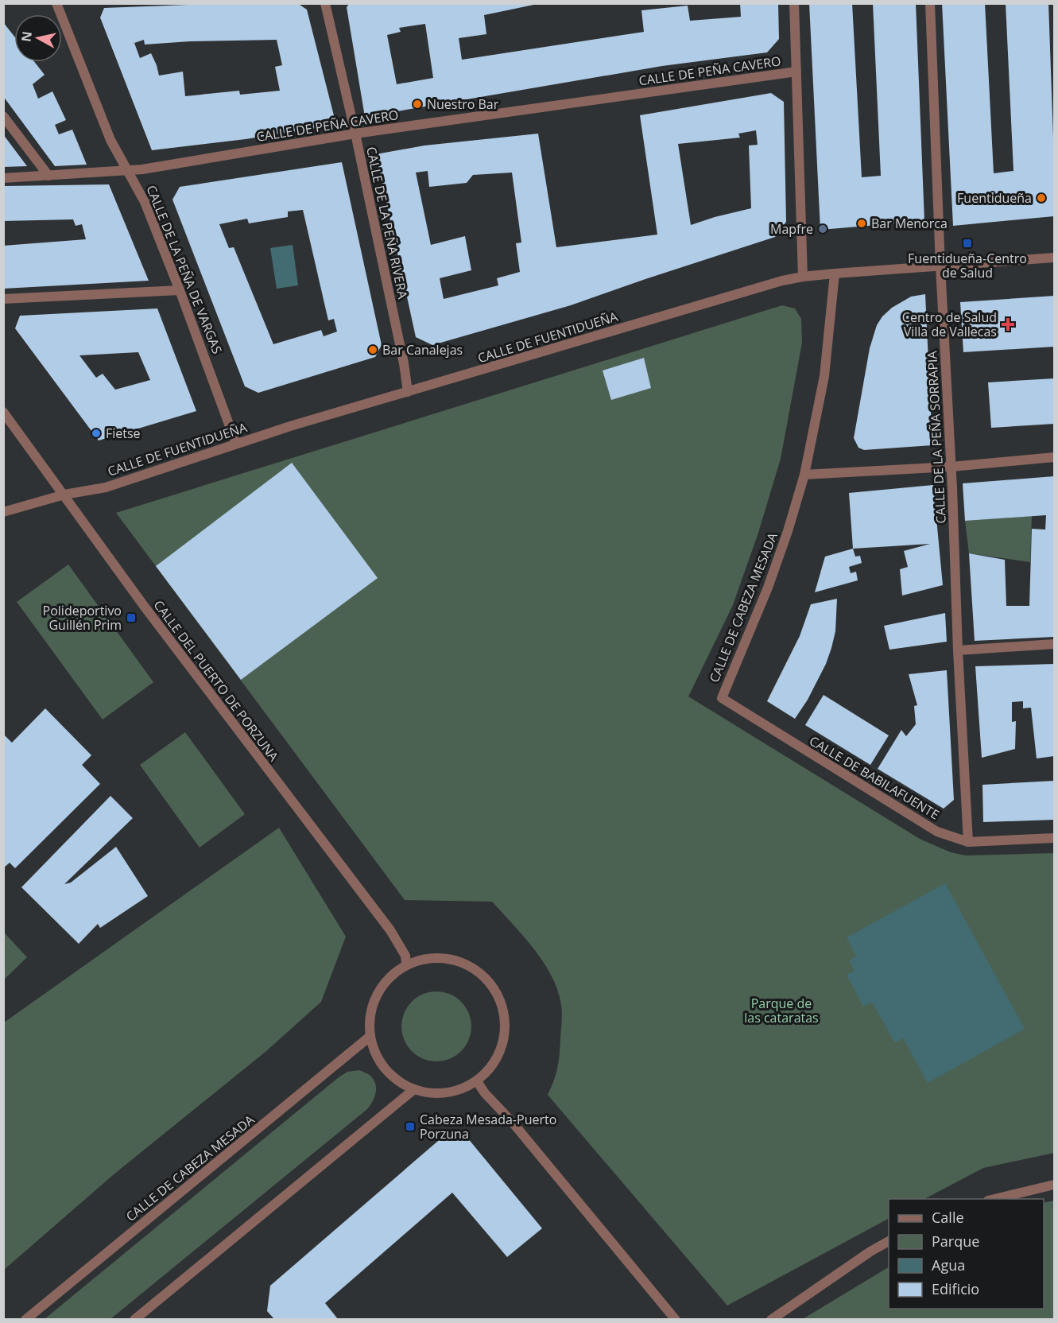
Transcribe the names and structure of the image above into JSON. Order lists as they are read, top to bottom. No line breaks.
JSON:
{"streets":{"street":["CALLE DE PEÑA CAVERO","CALLE DE LA PEÑA RIVERA","CALLE DE LA PEÑA DE VARGAS","CALLE DE FUENTIDUEÑA","CALLE DE LA PEÑA SORRAPIA","CALLE DE CABEZA MESADA","CALLE DEL PUERTO DE PORZUNA","CALLE DE BABILAFUENTE"]},"crossings":[["CALLE DE PEÑA CAVERO","CALLE DE LA PEÑA RIVERA"],["CALLE DE PEÑA CAVERO","CALLE DE LA PEÑA DE VARGAS"],["CALLE DE LA PEÑA RIVERA","CALLE DE FUENTIDUEÑA"],["CALLE DE LA PEÑA DE VARGAS","CALLE DE FUENTIDUEÑA"],["CALLE DE FUENTIDUEÑA","CALLE DE LA PEÑA SORRAPIA"],["CALLE DE FUENTIDUEÑA","CALLE DE CABEZA MESADA"],["CALLE DE FUENTIDUEÑA","CALLE DEL PUERTO DE PORZUNA"],["CALLE DE LA PEÑA SORRAPIA","CALLE DE BABILAFUENTE"],["CALLE DE CABEZA MESADA","CALLE DEL PUERTO DE PORZUNA"],["CALLE DE CABEZA MESADA","CALLE DE BABILAFUENTE"]],"parks":["Parque de las cataratas"],"places":{"other":["Nuestro Bar","Fuentidueña","Bar Menorca","Mapfre","Bar Canalejas","Fietse"],"transit":["Fuentidueña-Centro de Salud","Polideportivo Guillén Prim","Cabeza Mesada-Puerto Porzuna"],"health":["Centro de Salud Villa de Vallecas"]},"legend":["Calle","Parque","Agua","Edificio"],"north":"left"}
